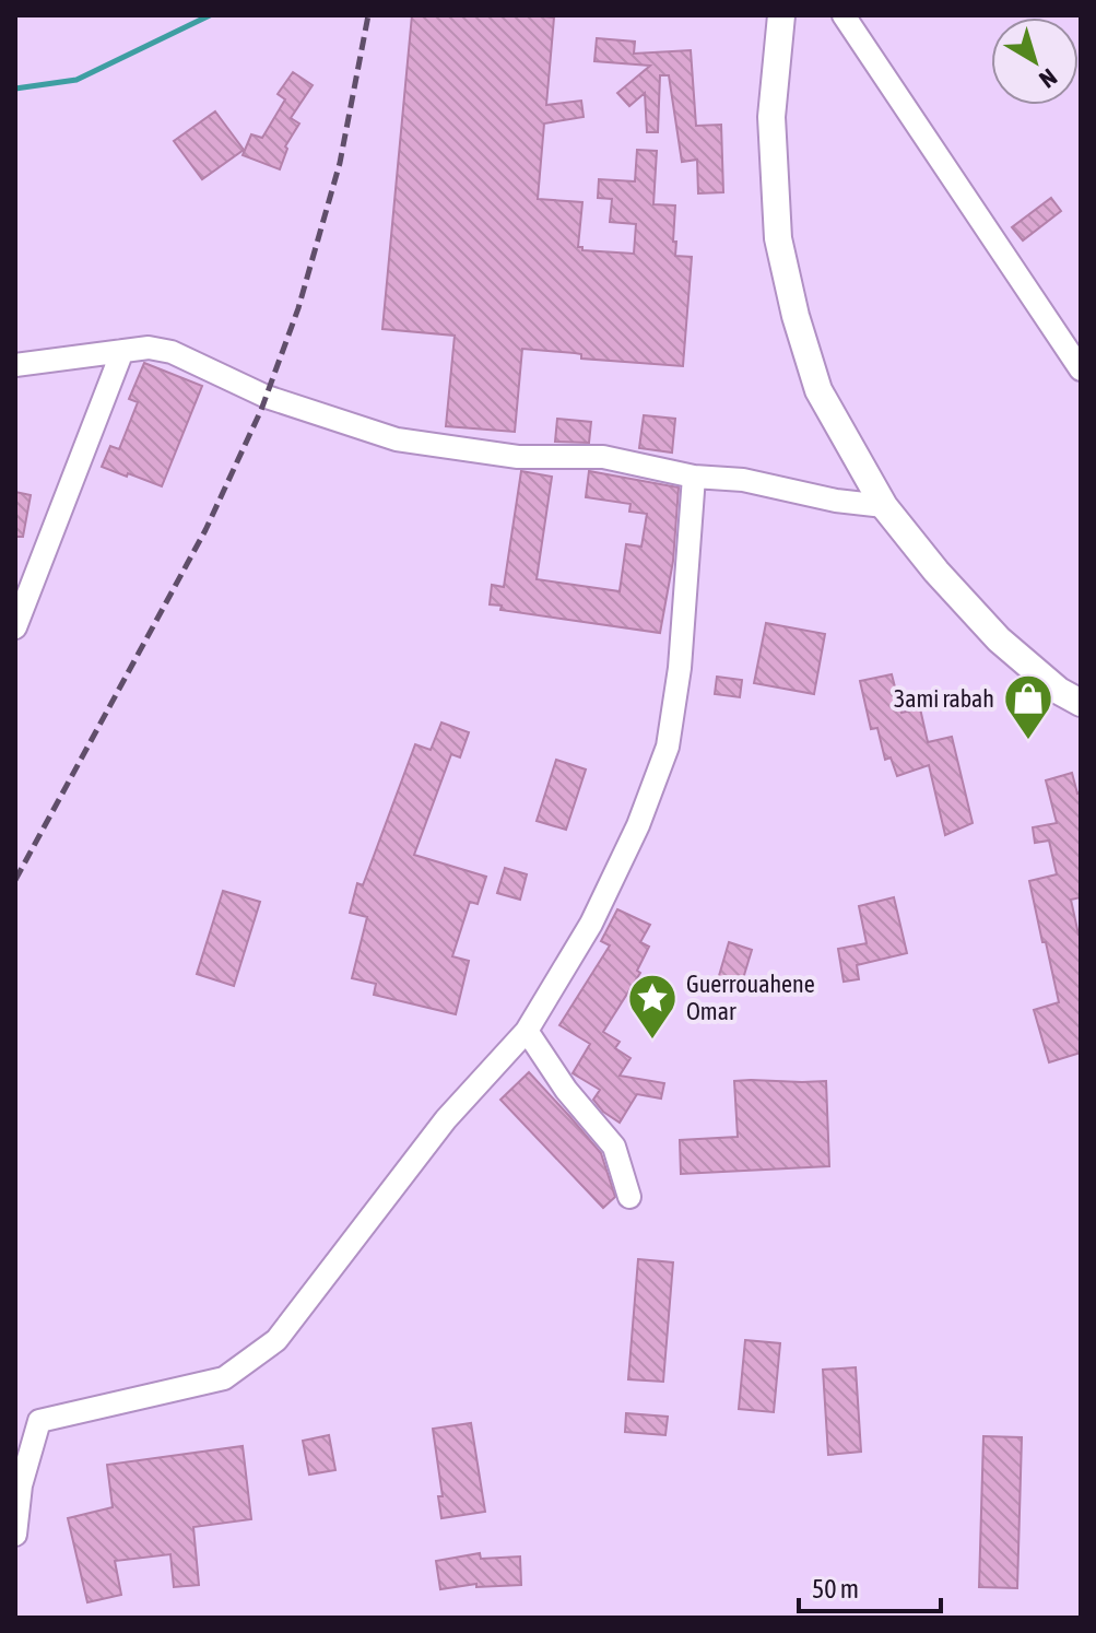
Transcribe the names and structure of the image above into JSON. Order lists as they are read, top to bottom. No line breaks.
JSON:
{"places":{"shop":["3ami rabah"],"place":["Guerrouahene Omar"]},"scale_bar":"50 m","north":"bottom right"}
